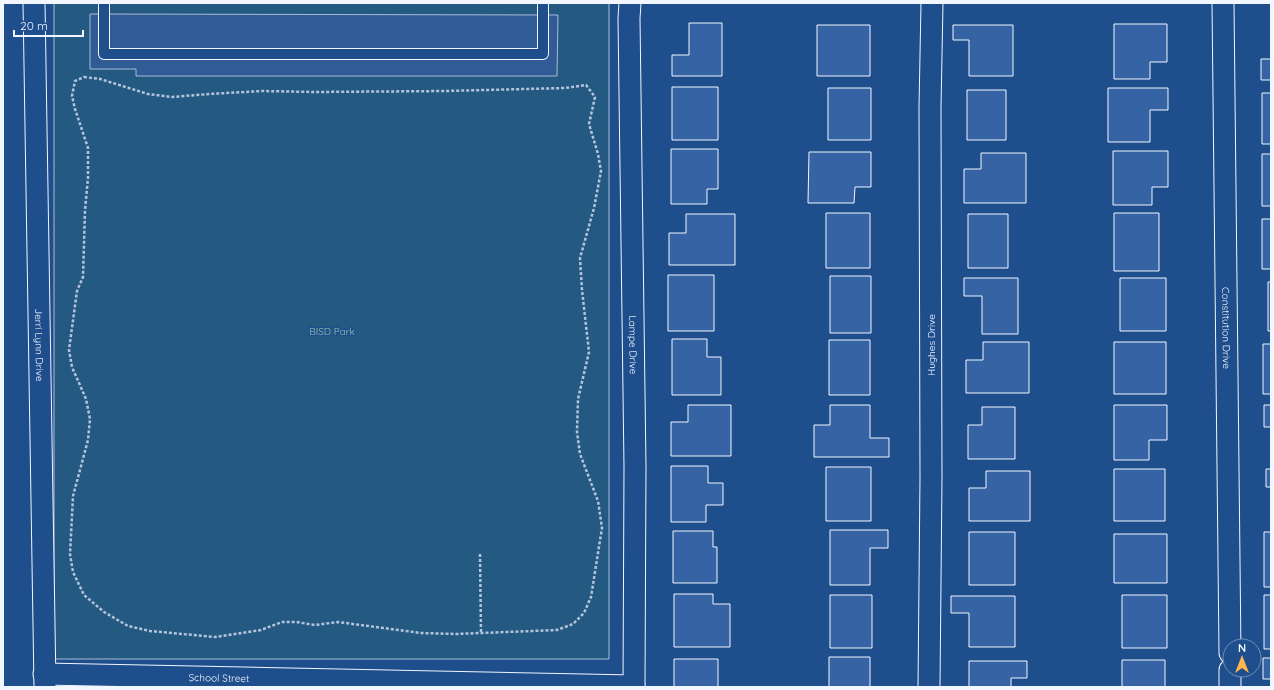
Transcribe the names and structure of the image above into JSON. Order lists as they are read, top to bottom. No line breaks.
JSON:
{"streets":{"street":["Constitution Drive","Jerri Lynn Drive","Lampe Drive","Hughes Drive","School Street"]},"crossings":[["Jerri Lynn Drive","School Street"],["Lampe Drive","School Street"]],"parks":["BISD Park"],"scale_bar":"20 m","north":"top"}
